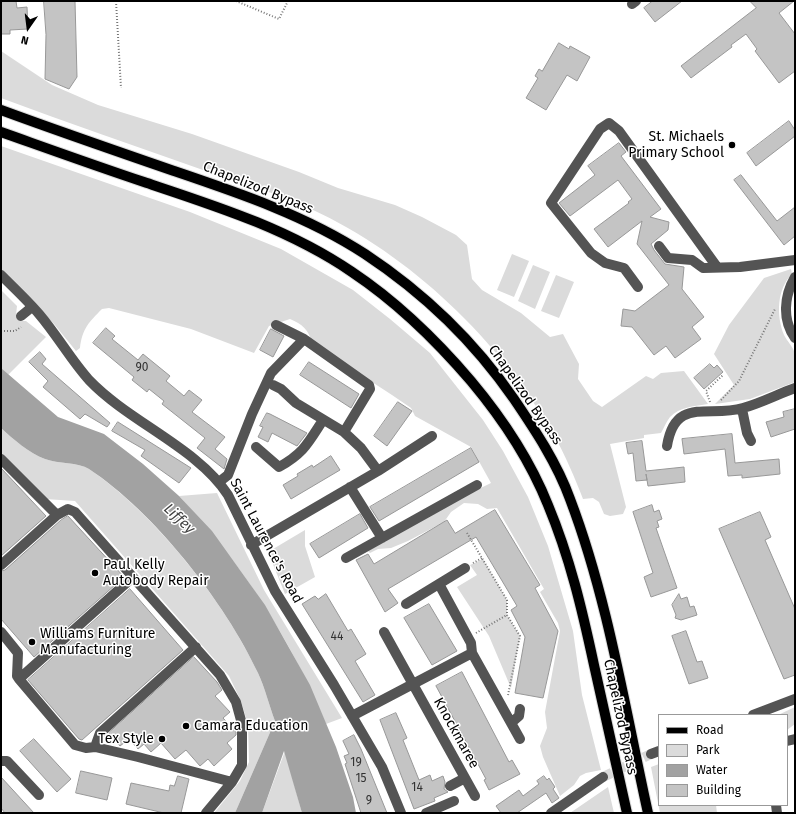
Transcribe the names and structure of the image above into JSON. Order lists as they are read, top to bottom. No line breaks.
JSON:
{"streets":{"main road":["Chapelizod Bypass"],"street":["Saint Laurence's Road","Knockmaree"]},"water":["Liffey"],"places":["St. Michaels Primary School","Paul Kelly Autobody Repair","Williams Furniture Manufacturing","Camara Education","Tex Style"],"house_numbers":["90","44","19","15","14","9"],"legend":["Road","Park","Water","Building"],"north":"bottom"}
